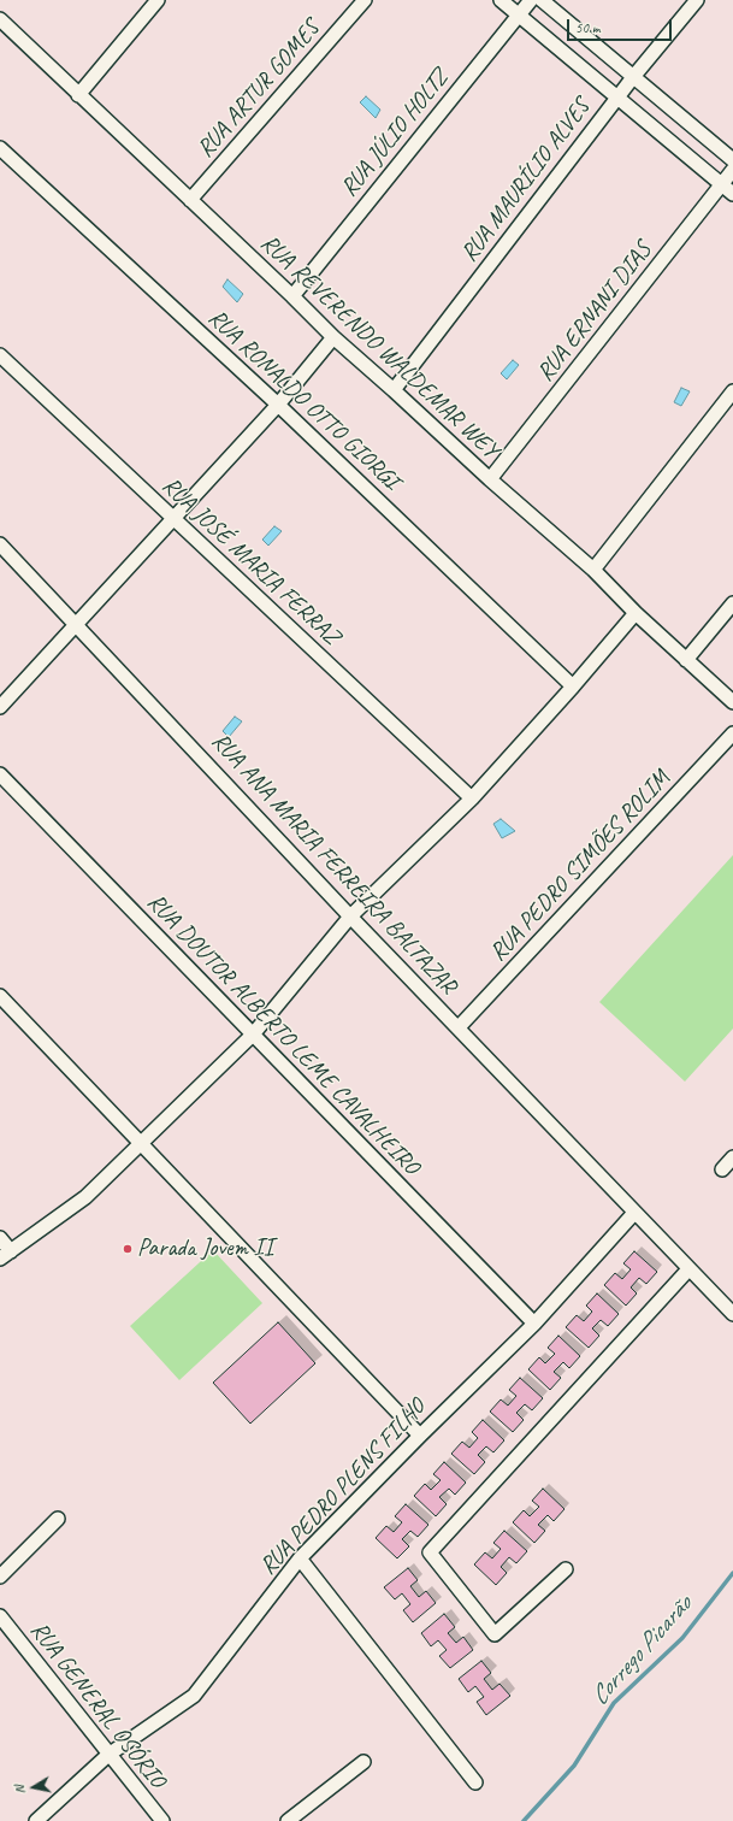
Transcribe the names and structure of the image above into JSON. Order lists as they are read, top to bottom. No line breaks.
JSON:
{"streets":{"street":["RUA ARTUR GOMES","RUA JÚLIO HOLTZ","RUA MAURÍLIO ALVES","RUA ERNANI DIAS","RUA REVERENDO WALDEMAR WEY","RUA RONALDO OTTO GIORGI","RUA JOSÉ MARIA FERRAZ","RUA ANA MARIA FERREIRA BALTAZAR","RUA PEDRO SIMÕES ROLIM","RUA DOUTOR ALBERTO LEME CAVALHEIRO","RUA PEDRO PLENS FILHO","RUA GENERAL OSÓRIO"]},"crossings":[["RUA ARTUR GOMES","RUA REVERENDO WALDEMAR WEY"],["RUA JÚLIO HOLTZ","RUA REVERENDO WALDEMAR WEY"],["RUA MAURÍLIO ALVES","RUA REVERENDO WALDEMAR WEY"],["RUA ERNANI DIAS","RUA REVERENDO WALDEMAR WEY"],["RUA ANA MARIA FERREIRA BALTAZAR","RUA PEDRO SIMÕES ROLIM"],["RUA ANA MARIA FERREIRA BALTAZAR","RUA PEDRO PLENS FILHO"],["RUA DOUTOR ALBERTO LEME CAVALHEIRO","RUA PEDRO PLENS FILHO"],["RUA PEDRO PLENS FILHO","RUA GENERAL OSÓRIO"]],"water":["Corrego Picarão"],"places":["Parada Jovem II"],"scale_bar":"50 m","north":"left"}
